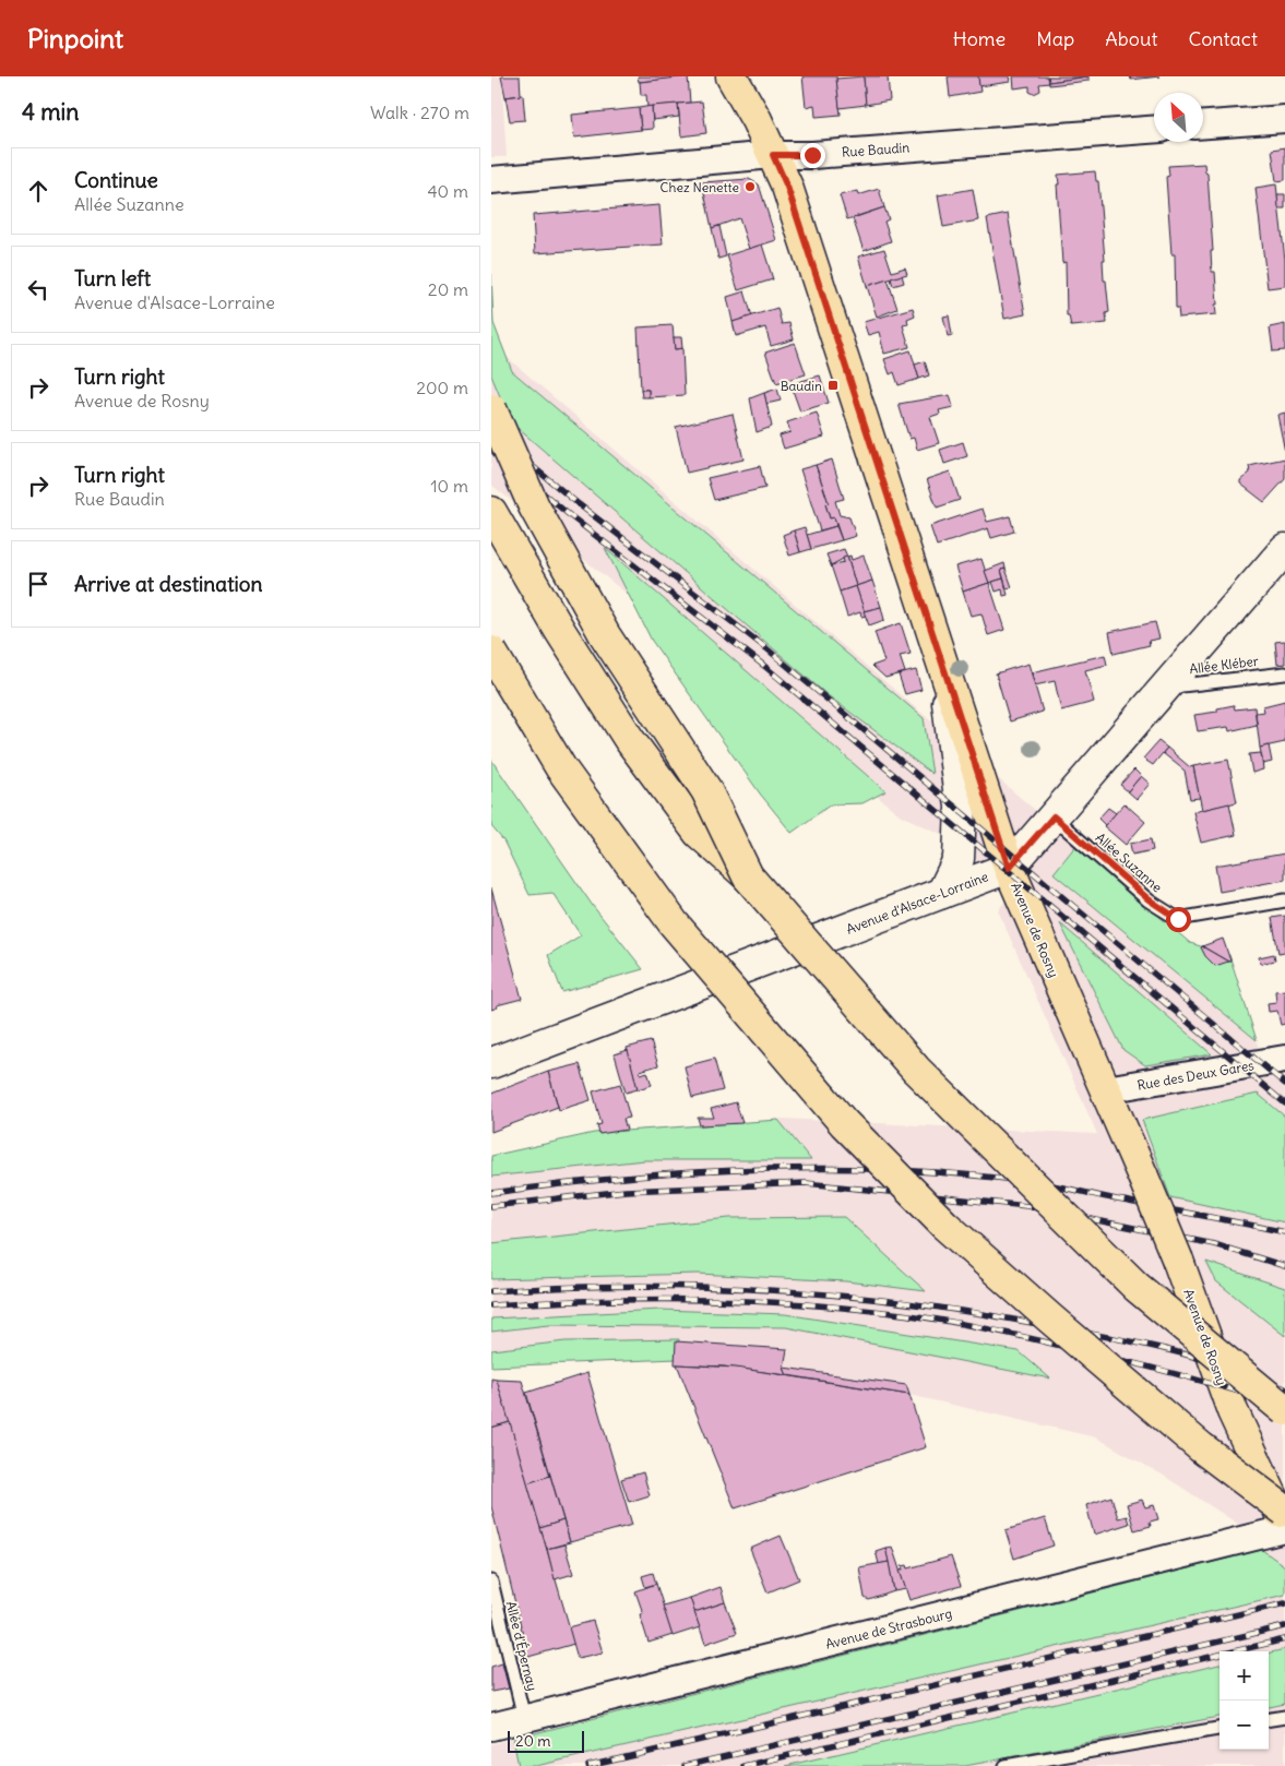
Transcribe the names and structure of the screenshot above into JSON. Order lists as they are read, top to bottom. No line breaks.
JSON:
{"streets":{"main road":["Avenue de Rosny"],"street":["Rue Baudin","Avenue d'Alsace-Lorraine","Rue des Deux Gares","Avenue de Strasbourg"],"lane":["Allée Kléber","Allée Suzanne","Allée d'Épernay"]},"crossings":[["Rue Baudin","Avenue de Rosny"],["Allée Kléber","Avenue d'Alsace-Lorraine"],["Allée Suzanne","Avenue d'Alsace-Lorraine"],["Avenue d'Alsace-Lorraine","Avenue de Rosny"],["Avenue de Rosny","Rue des Deux Gares"],["Avenue de Strasbourg","Allée d'Épernay"]],"places":{"other":["Chez Nenette"],"transit":["Baudin"]},"scale_bar":"20 m","north":"top left","page":{"header":"Pinpoint","nav":["Home","Map","About","Contact"],"heading":["4 min","Walk · 270 m"],"list":[["Continue","Allée Suzanne","40 m"],["Turn left","Avenue d'Alsace-Lorraine","20 m"],["Turn right","Avenue de Rosny","200 m"],["Turn right","Rue Baudin","10 m"],"Arrive at destination"],"map_buttons":["+","−"],"scale":"20 m"}}
